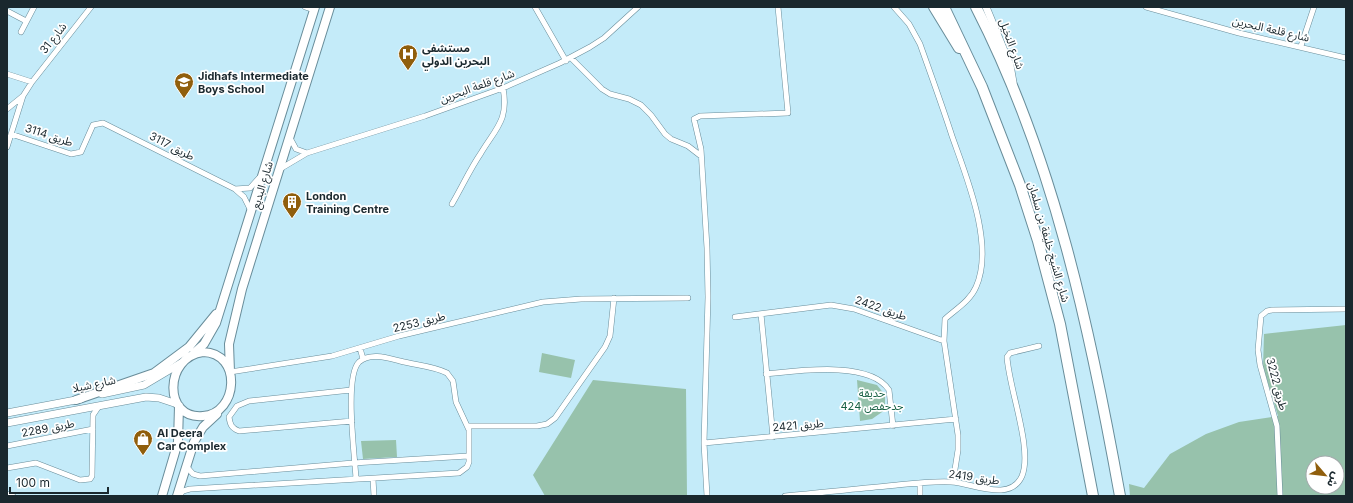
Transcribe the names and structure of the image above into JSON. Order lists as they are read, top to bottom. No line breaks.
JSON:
{"streets":{"highway":["شارع الشيخ خليفة بن سلمان"],"main road":["شارع النخيل","شارع البديع","شارع شيلا"],"street":["شارع قلعة البحرين","شارع 31","طريق 3114","طريق 3117","طريق 2422","طريق 2253","طريق 3222","طريق 2421","طريق 2289","طريق 2419"]},"crossings":[["شارع قلعة البحرين","شارع البديع"],["شارع النخيل","شارع الشيخ خليفة بن سلمان"],["طريق 3114","طريق 3117"],["شارع البديع","طريق 2253"],["شارع البديع","شارع شيلا"],["طريق 2253","شارع شيلا"],["شارع شيلا","طريق 2289"]],"parks":["حديقة جدحفص 424"],"places":{"hospital":["مستشفى البحرين الدولي"],"school or university":["Jidhafs Intermediate Boys School"],"building":["London Training Centre"],"shop":["Al Deera Car Complex"]},"scale_bar":"100 m","north":"bottom right"}
